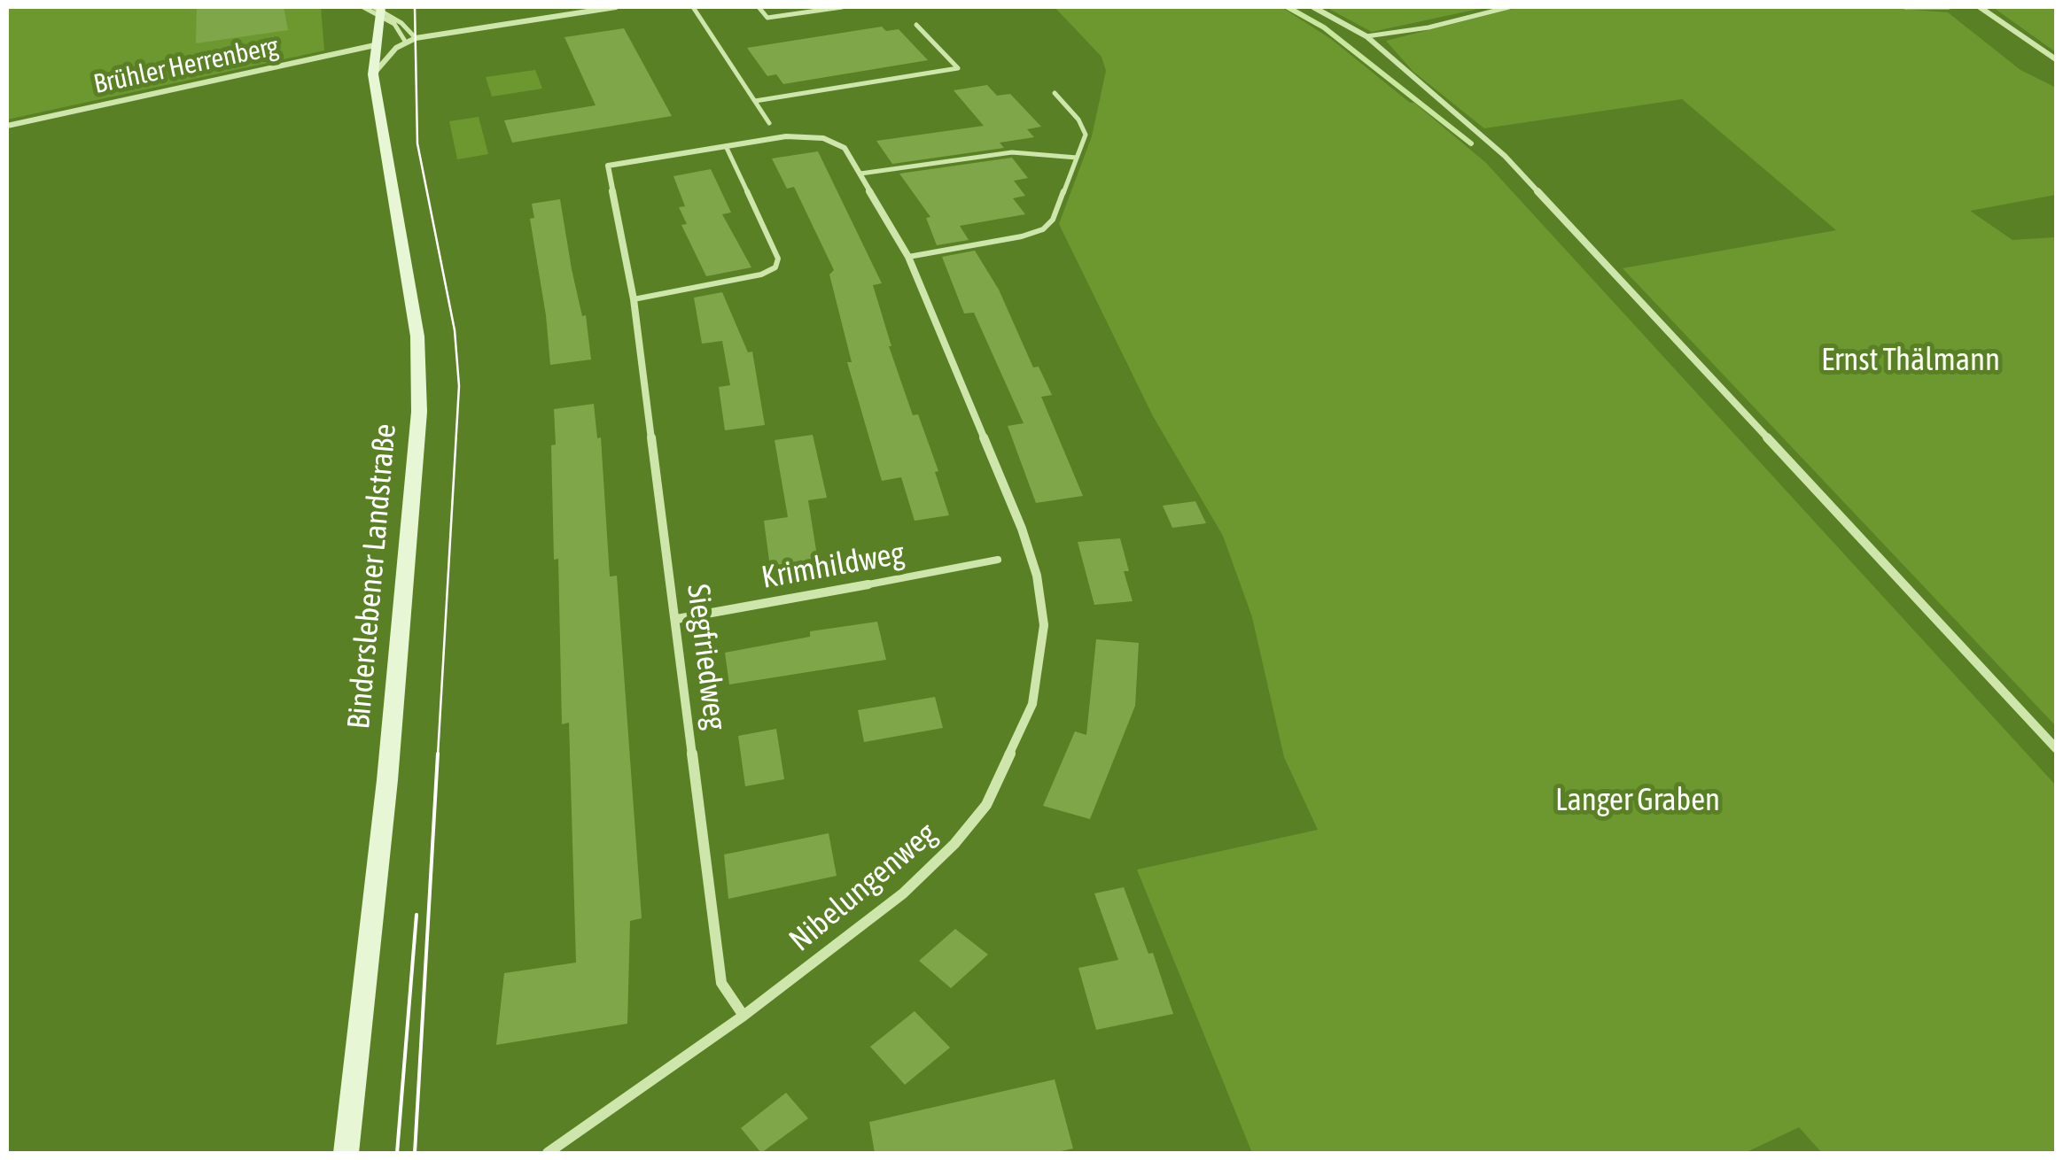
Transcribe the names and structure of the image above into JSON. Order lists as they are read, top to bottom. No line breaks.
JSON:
{"streets":{"main road":["Binderslebener Landstraße"],"street":["Brühler Herrenberg","Krimhildweg","Siegfriedweg","Nibelungenweg"]},"crossings":[["Brühler Herrenberg","Binderslebener Landstraße"],["Krimhildweg","Siegfriedweg"],["Siegfriedweg","Nibelungenweg"]],"parks":["Ernst Thälmann","Langer Graben"]}
